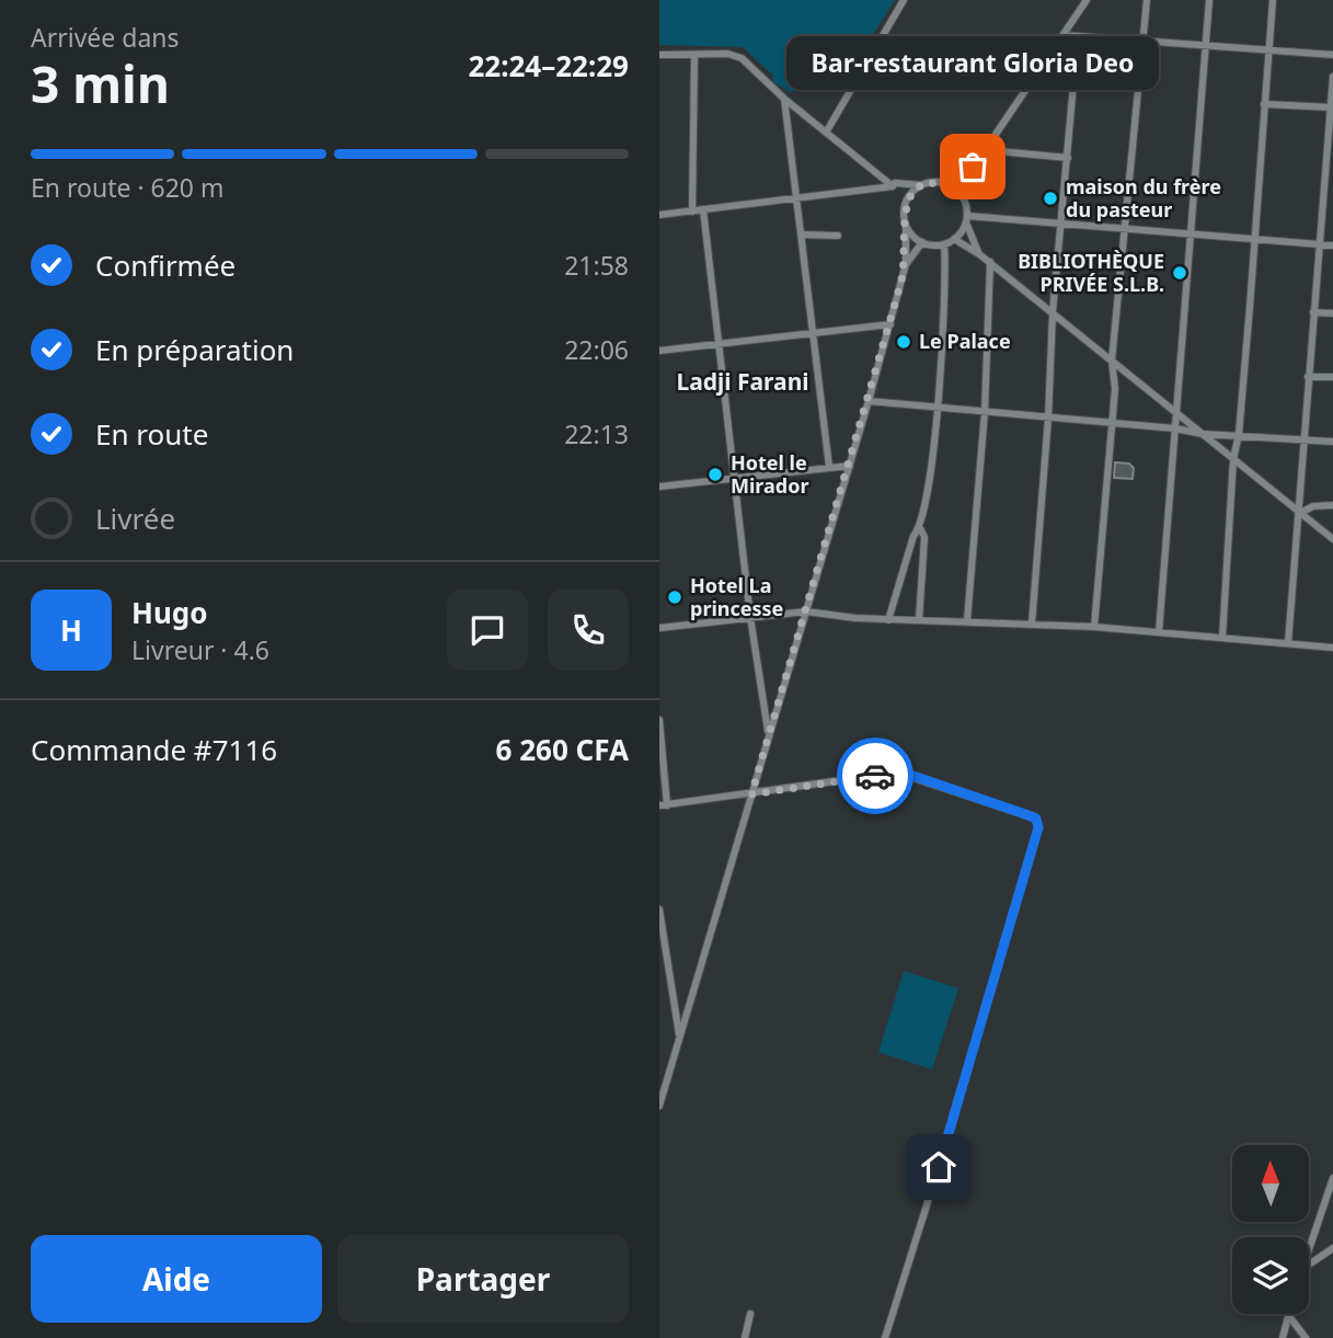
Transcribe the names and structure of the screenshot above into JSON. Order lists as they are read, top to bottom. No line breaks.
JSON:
{"districts":["Ladji Farani"],"places":["Bar-restaurant Gloria Deo","maison du frère du pasteur","BIBLIOTHÈQUE PRIVÉE S.L.B.","Le Palace","Hotel le Mirador","Hotel La princesse"],"north":"top","page":{"heading":["3 min","Arrivée dans","22:24–22:29"],"panel":["Hugo","Livreur · 4.6","Commande #7116","6 260 CFA"],"bubble":"Bar-restaurant Gloria Deo","bar":"En route · 620 m","list":[["Confirmée","21:58"],["En préparation","22:06"],["En route","22:13"],"Livrée"],"round":"H","buttons":["Aide","Partager"]}}
